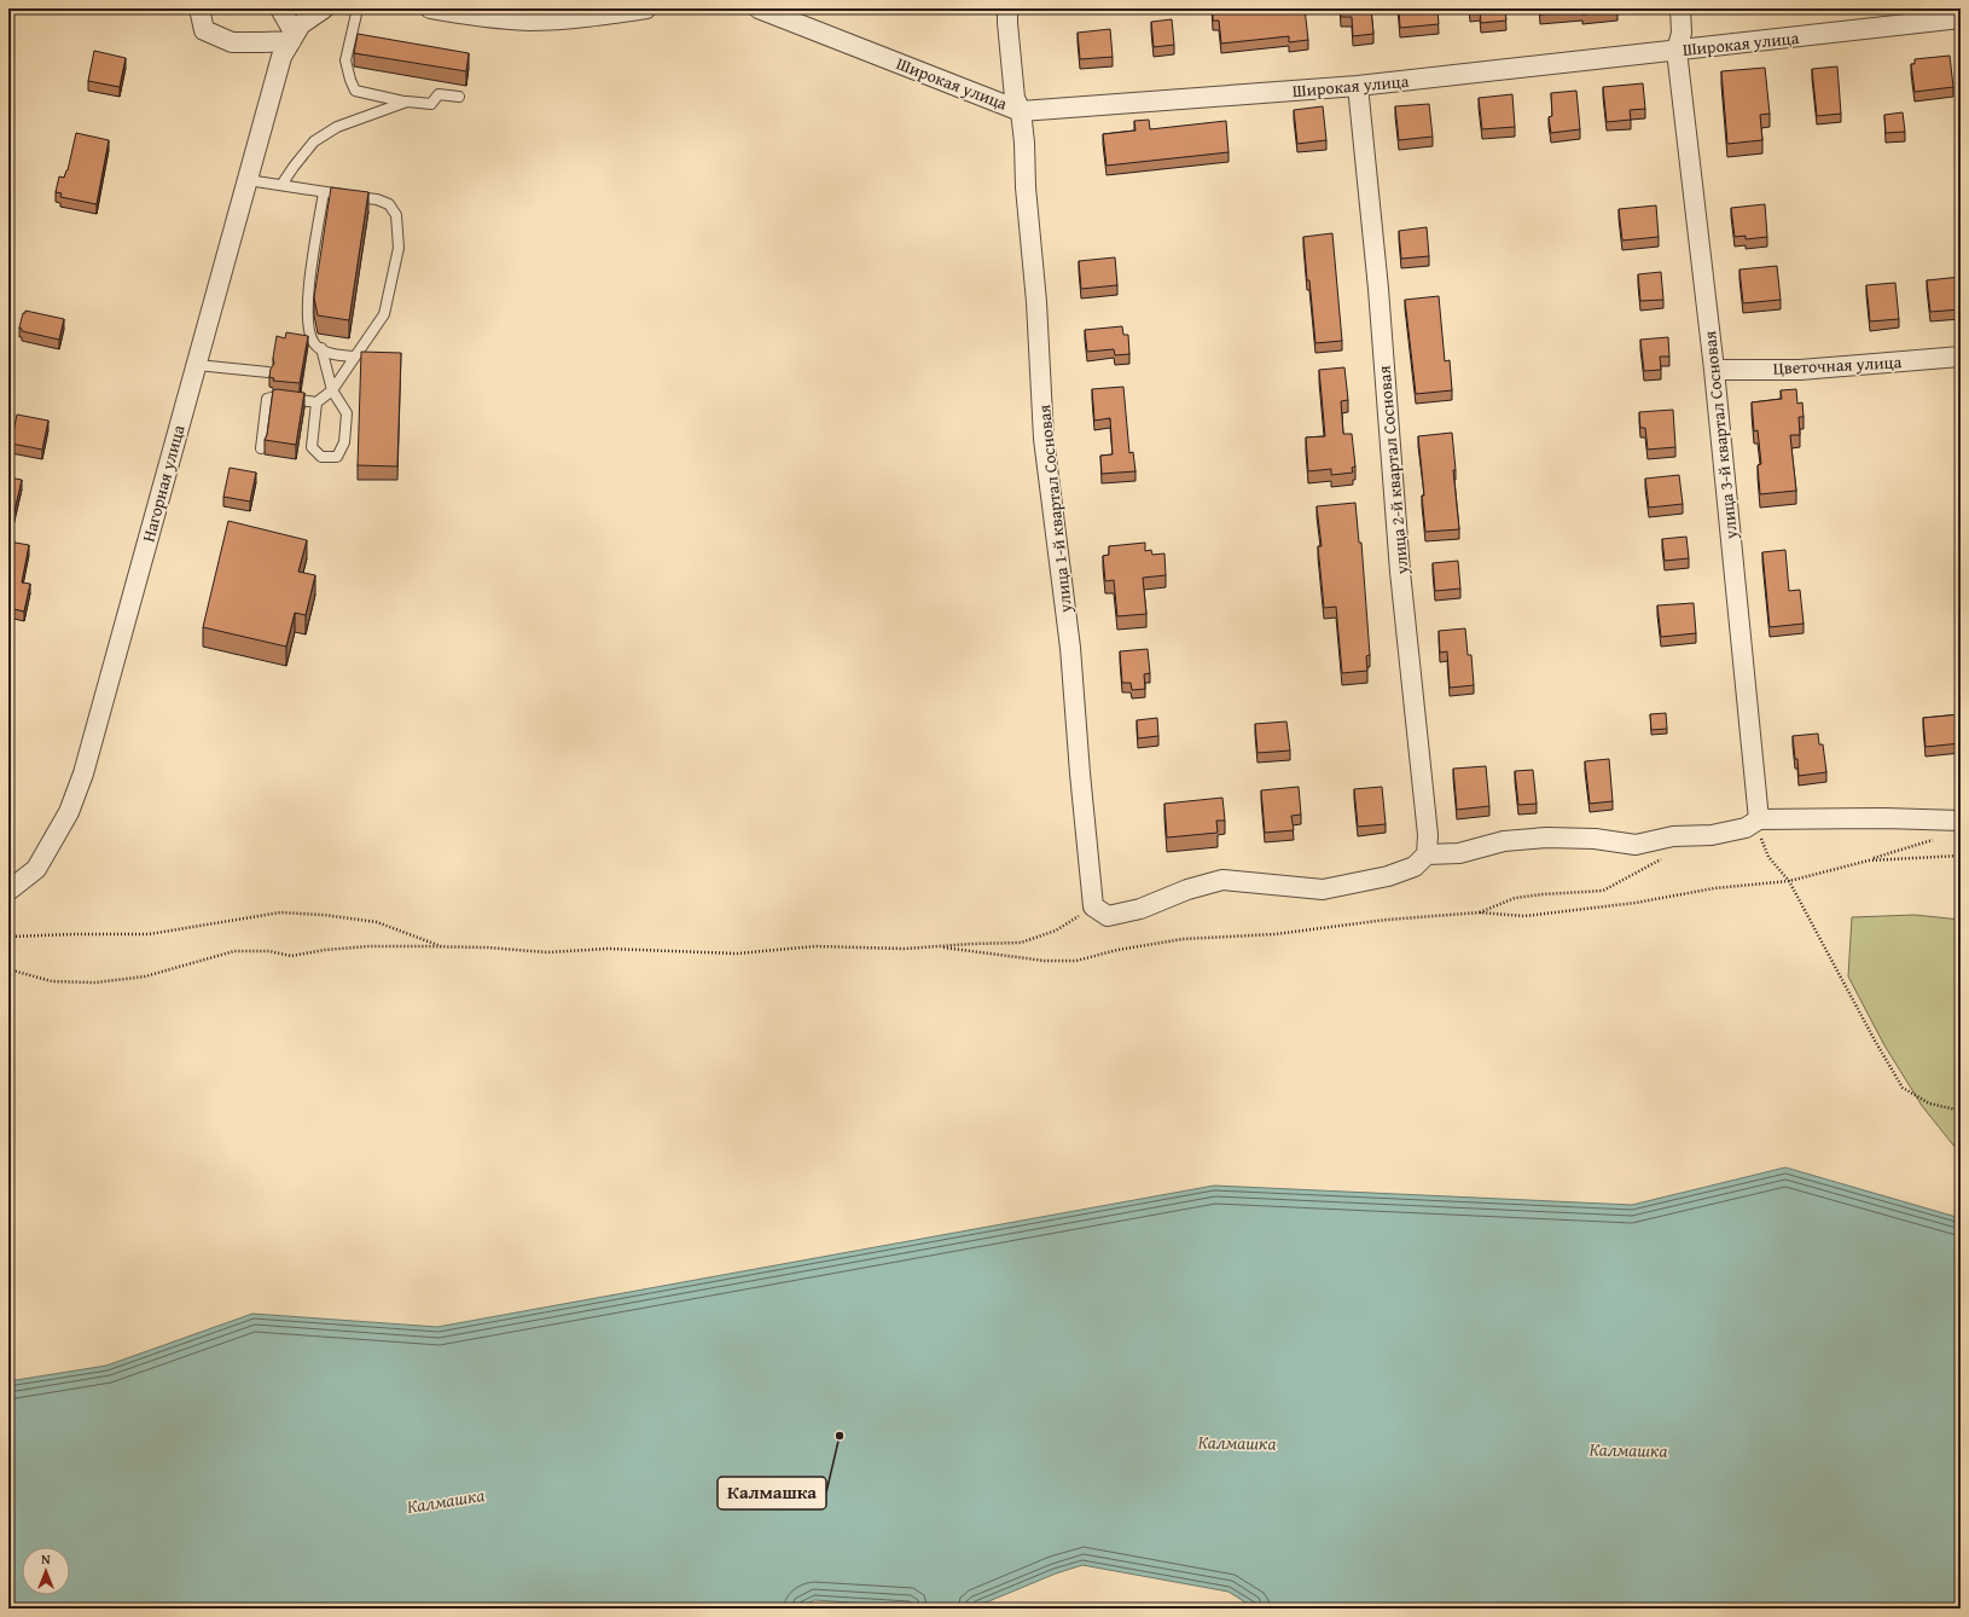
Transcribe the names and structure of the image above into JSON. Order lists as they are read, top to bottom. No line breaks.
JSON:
{"streets":{"street":["Широкая улица","Цветочная улица","улица 3-й квартал Сосновая","улица 2-й квартал Сосновая","Нагорная улица","улица 1-й квартал Сосновая"]},"crossings":[["Широкая улица","улица 3-й квартал Сосновая"],["Широкая улица","улица 2-й квартал Сосновая"],["Широкая улица","улица 1-й квартал Сосновая"],["Цветочная улица","улица 3-й квартал Сосновая"]],"water":["Калмашка"],"places":["Калмашка"],"north":"top"}
